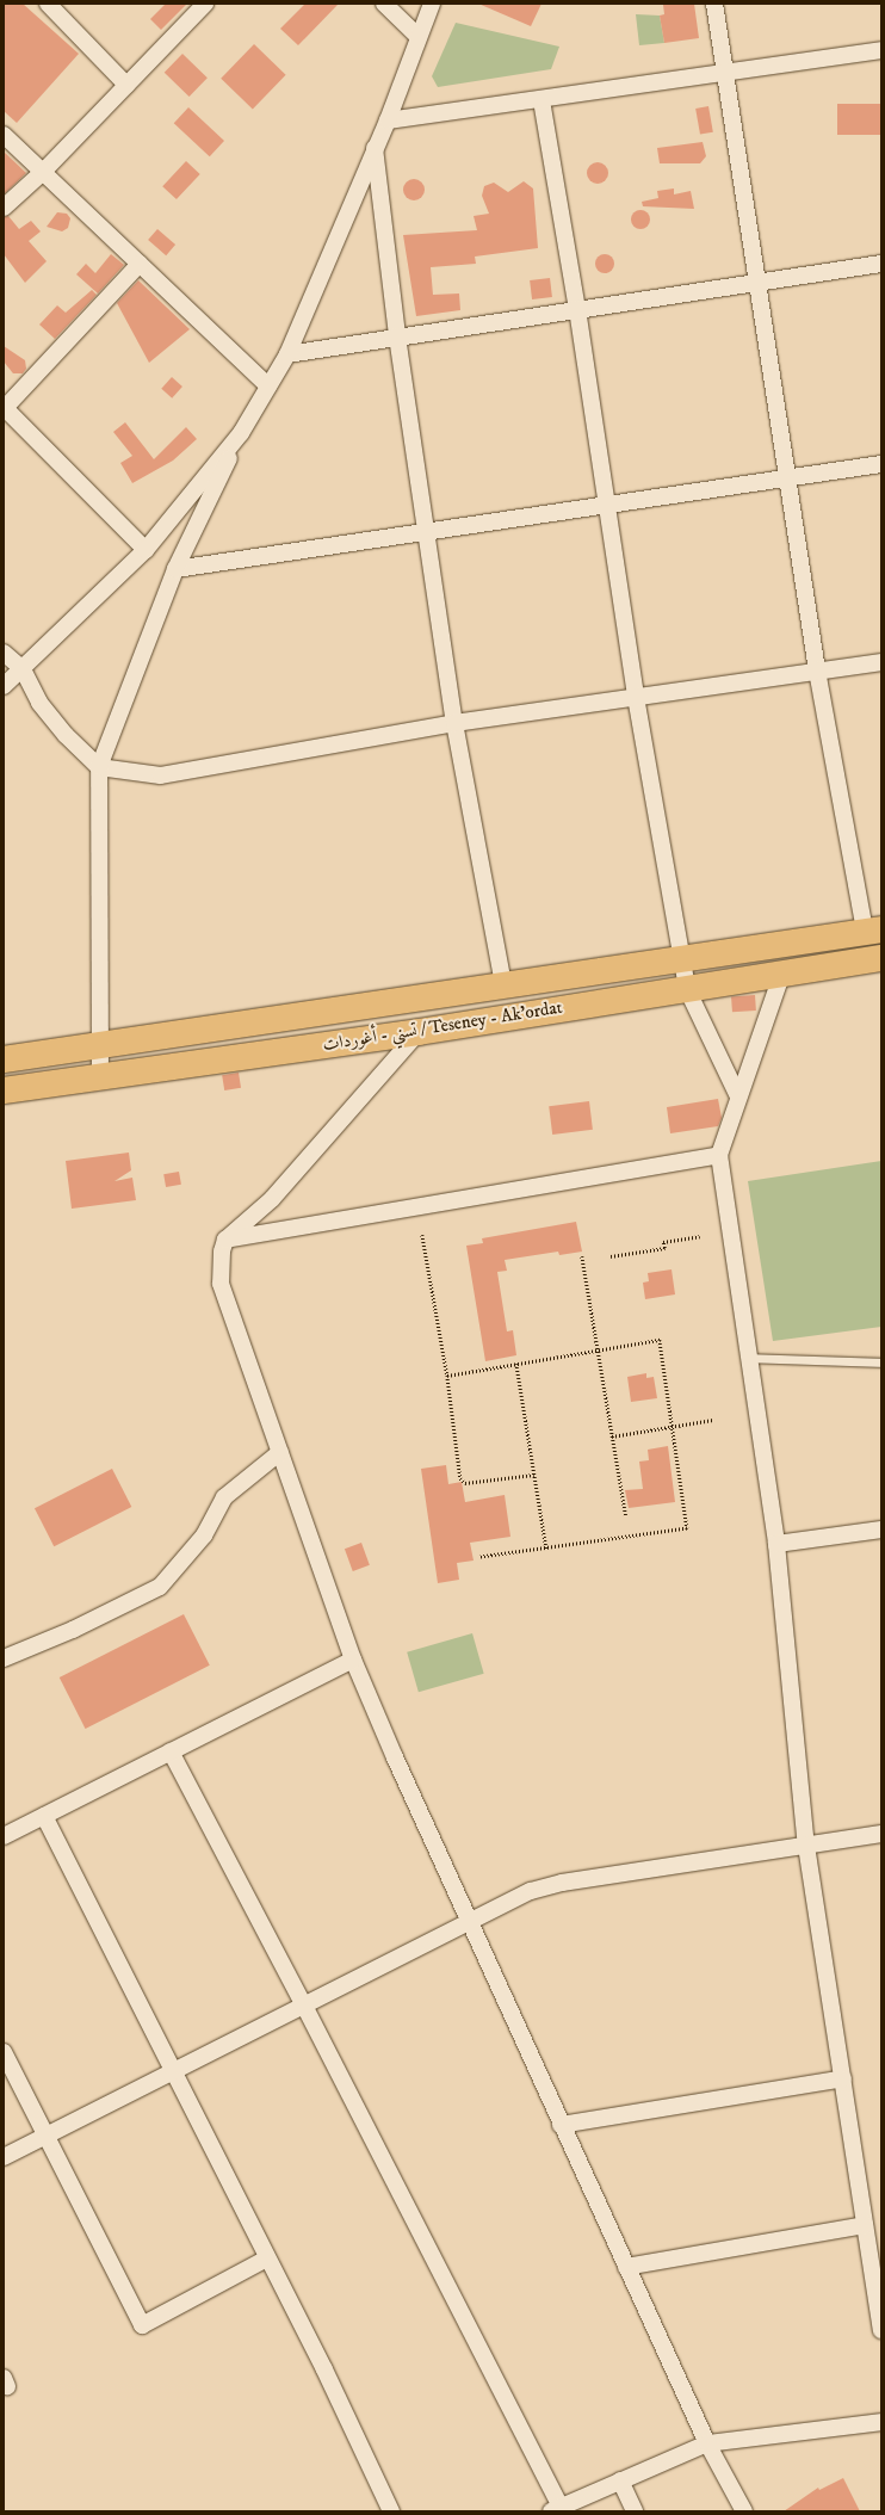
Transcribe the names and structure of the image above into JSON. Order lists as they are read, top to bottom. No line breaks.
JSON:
{"streets":{"main road":["تسني - أغوردات / Teseney - Ak'ordat"]}}
